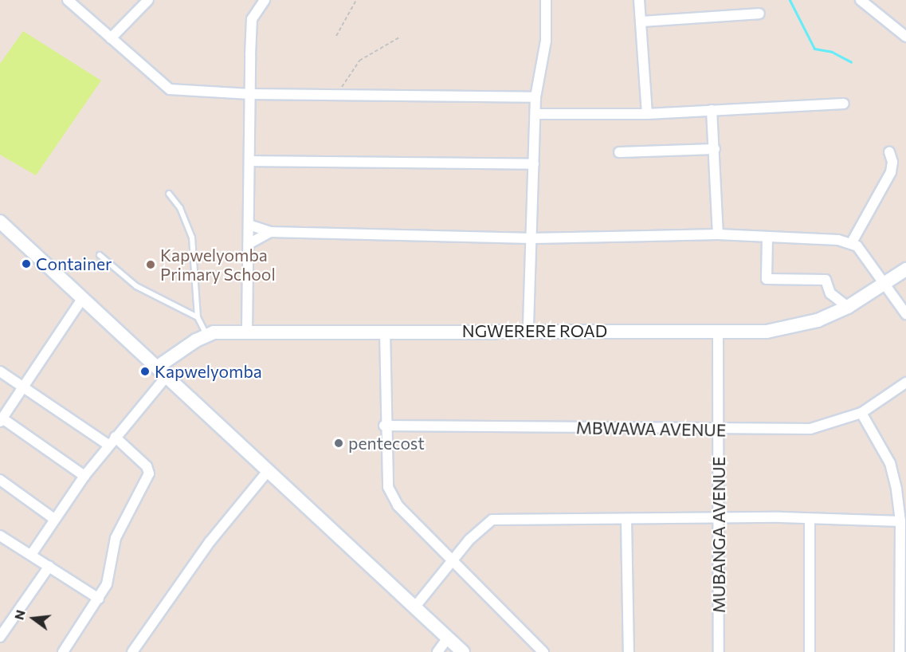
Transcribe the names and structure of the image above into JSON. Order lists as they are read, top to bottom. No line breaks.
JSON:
{"streets":{"street":["NGWERERE ROAD","MBWAWA AVENUE","MUBANGA AVENUE"]},"crossings":[["NGWERERE ROAD","MUBANGA AVENUE"],["MBWAWA AVENUE","MUBANGA AVENUE"]],"places":["Container","Kapwelyomba Primary School","Kapwelyomba","pentecost"],"north":"left"}
